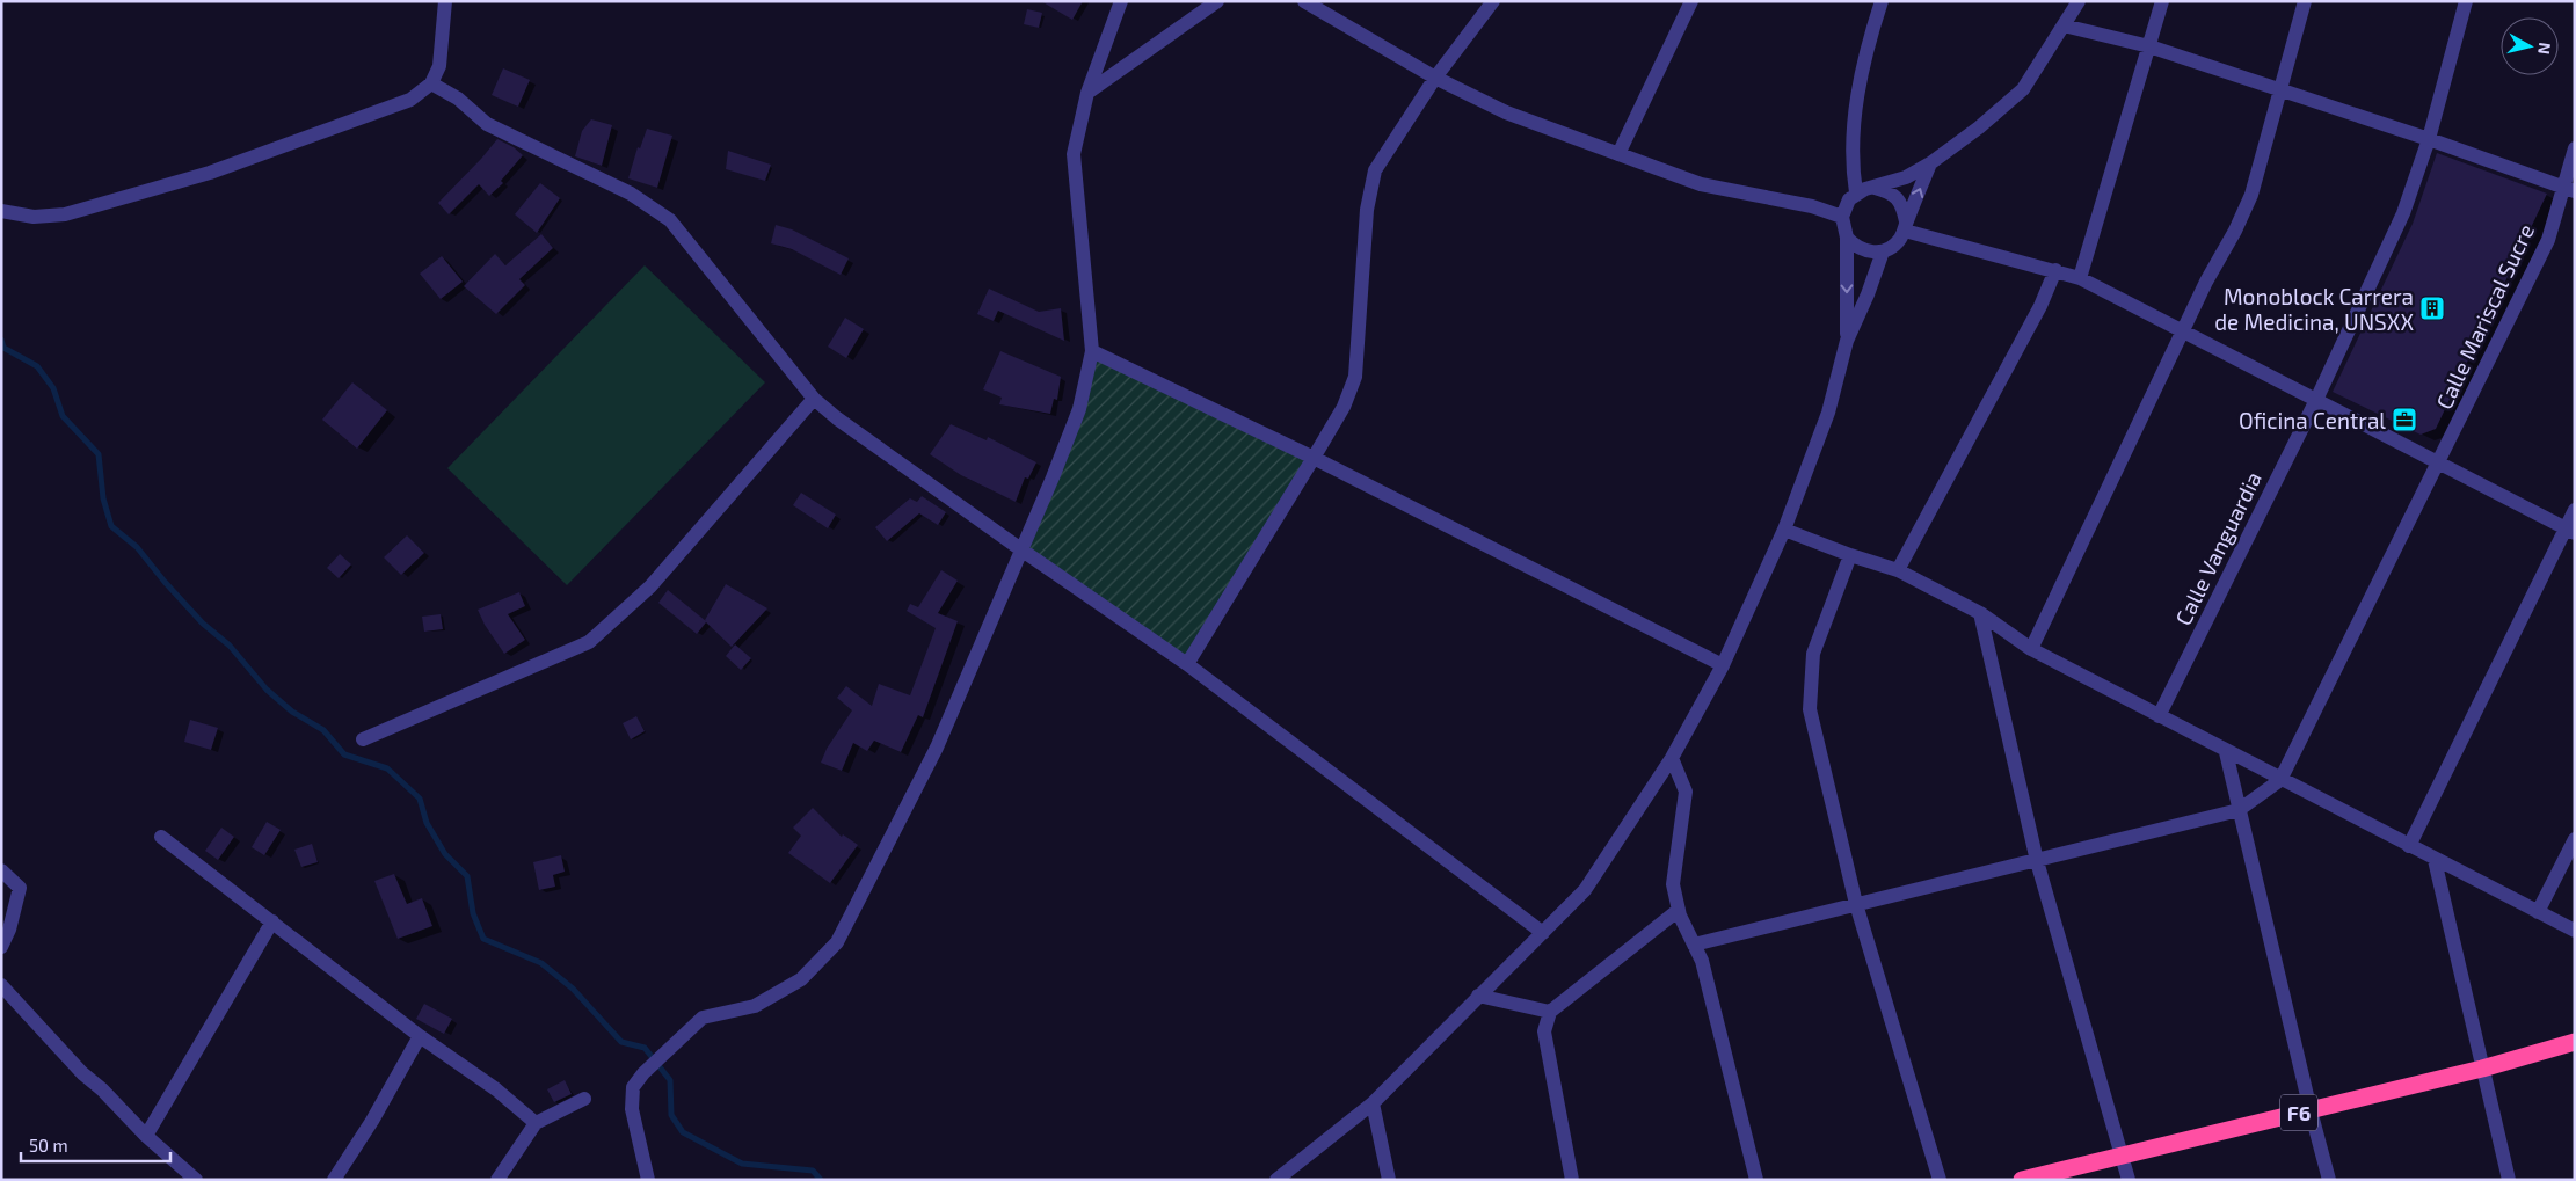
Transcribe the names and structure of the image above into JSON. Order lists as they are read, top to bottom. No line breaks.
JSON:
{"streets":{"highway":["F6"],"street":["Calle Mariscal Sucre","Calle Vanguardia"]},"places":{"building":["Monoblock Carrera de Medicina, UNSXX"],"office":["Oficina Central"]},"scale_bar":"50 m","north":"right"}
